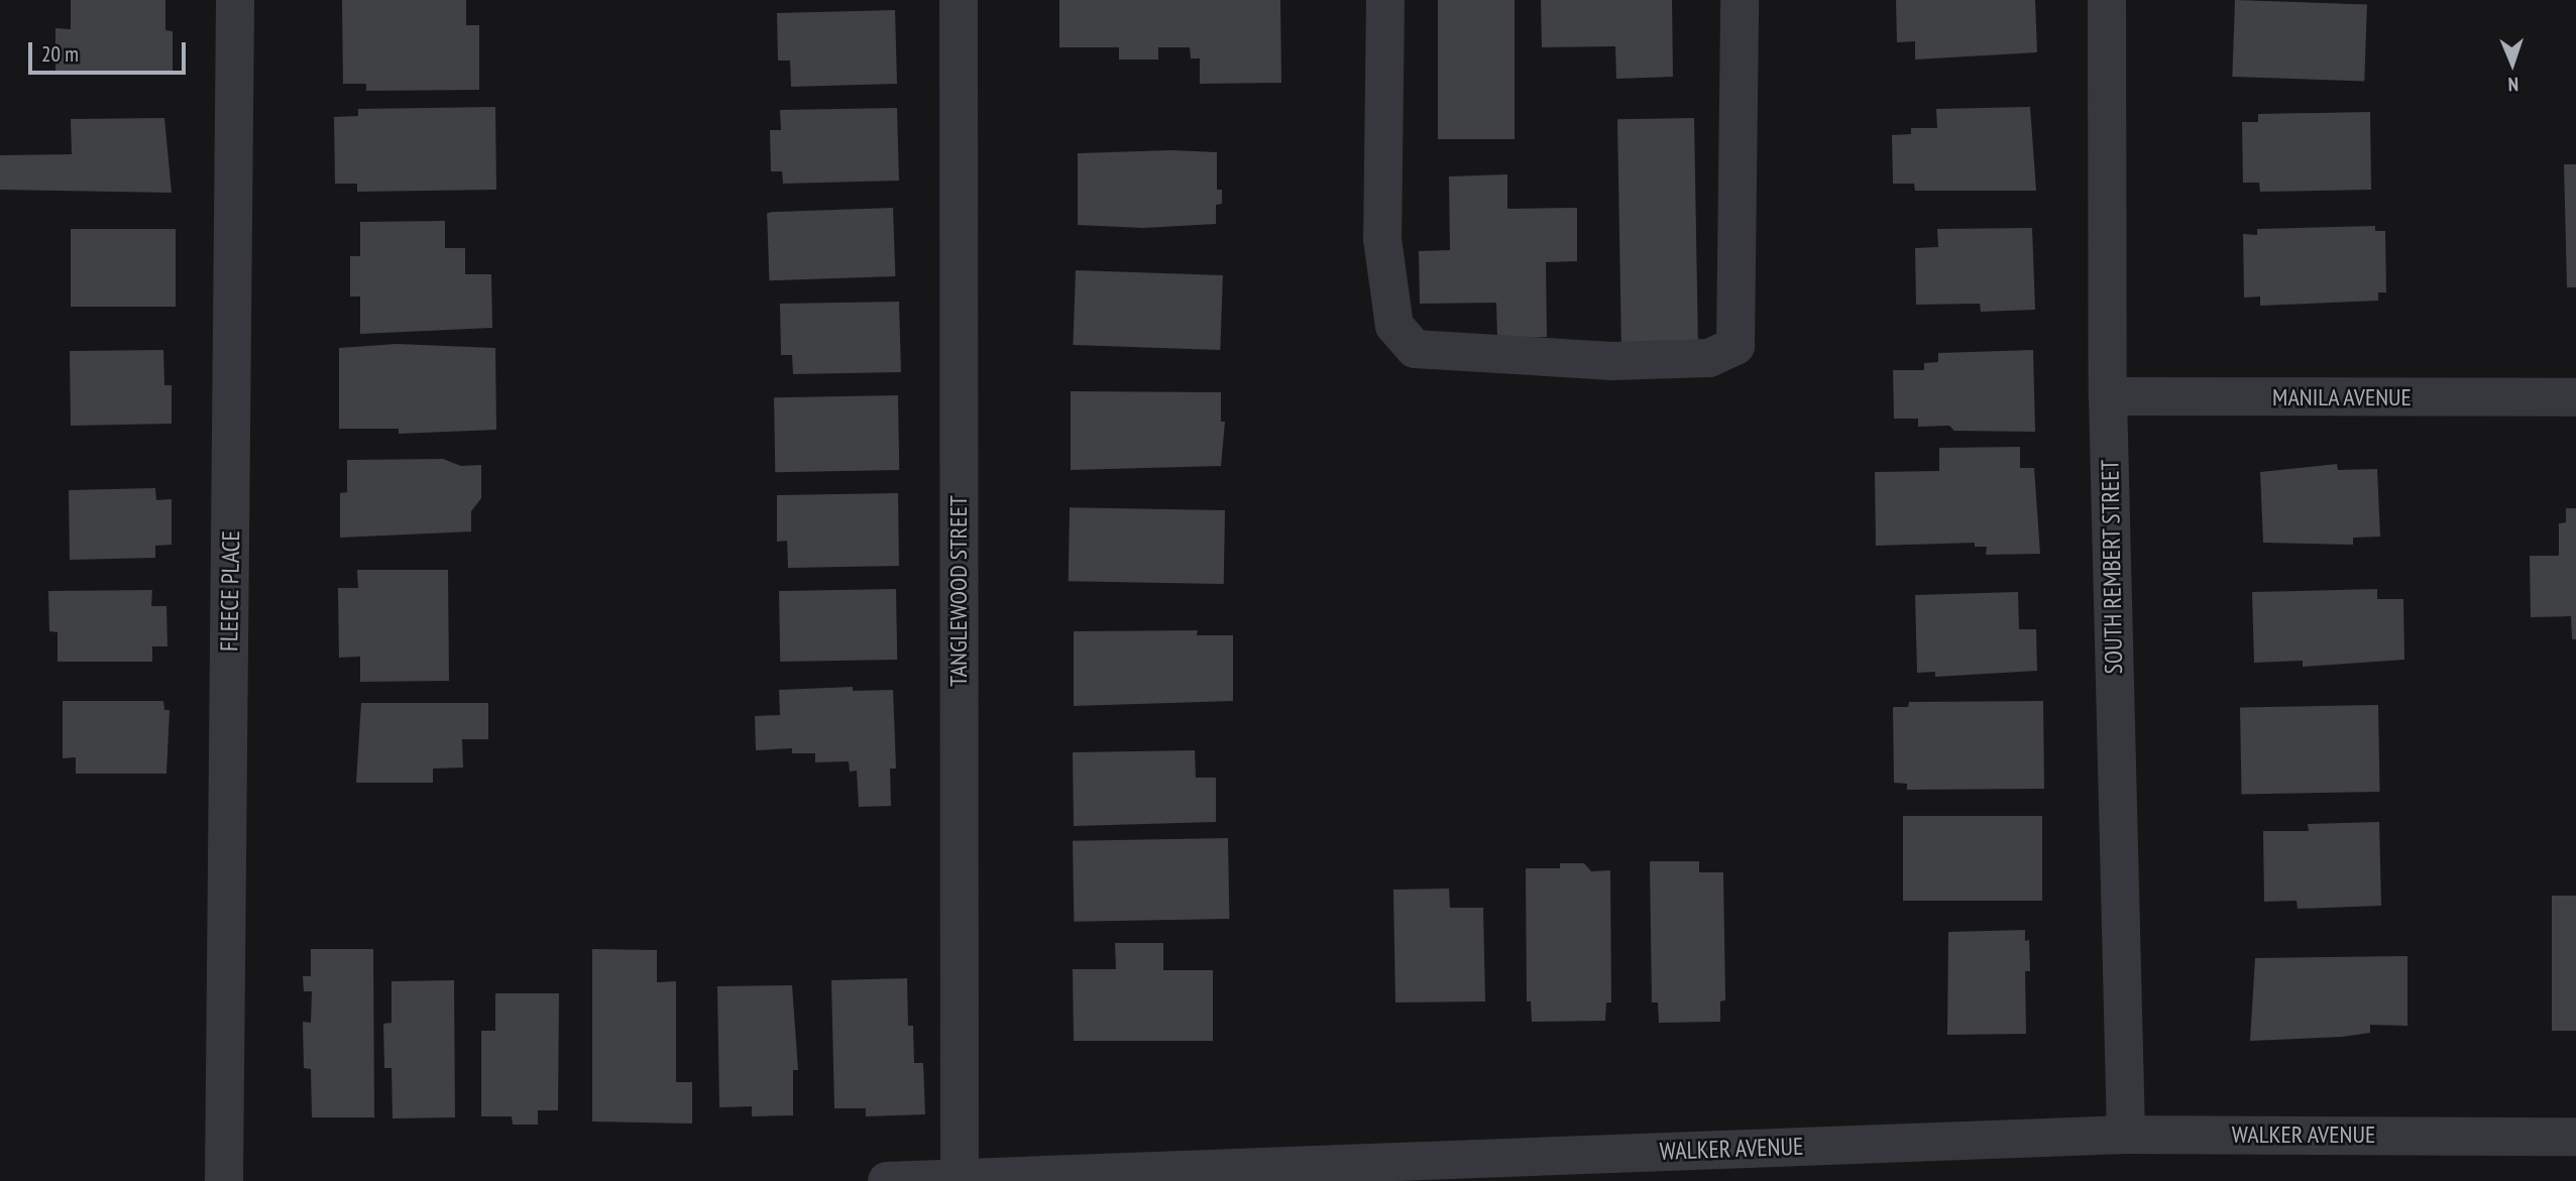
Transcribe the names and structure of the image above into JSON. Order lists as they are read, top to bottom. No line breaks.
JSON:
{"streets":{"street":["MANILA AVENUE","SOUTH REMBERT STREET","FLEECE PLACE","TANGLEWOOD STREET","WALKER AVENUE"]},"crossings":[["MANILA AVENUE","SOUTH REMBERT STREET"],["SOUTH REMBERT STREET","WALKER AVENUE"],["TANGLEWOOD STREET","WALKER AVENUE"]],"scale_bar":"20 m","north":"bottom"}
